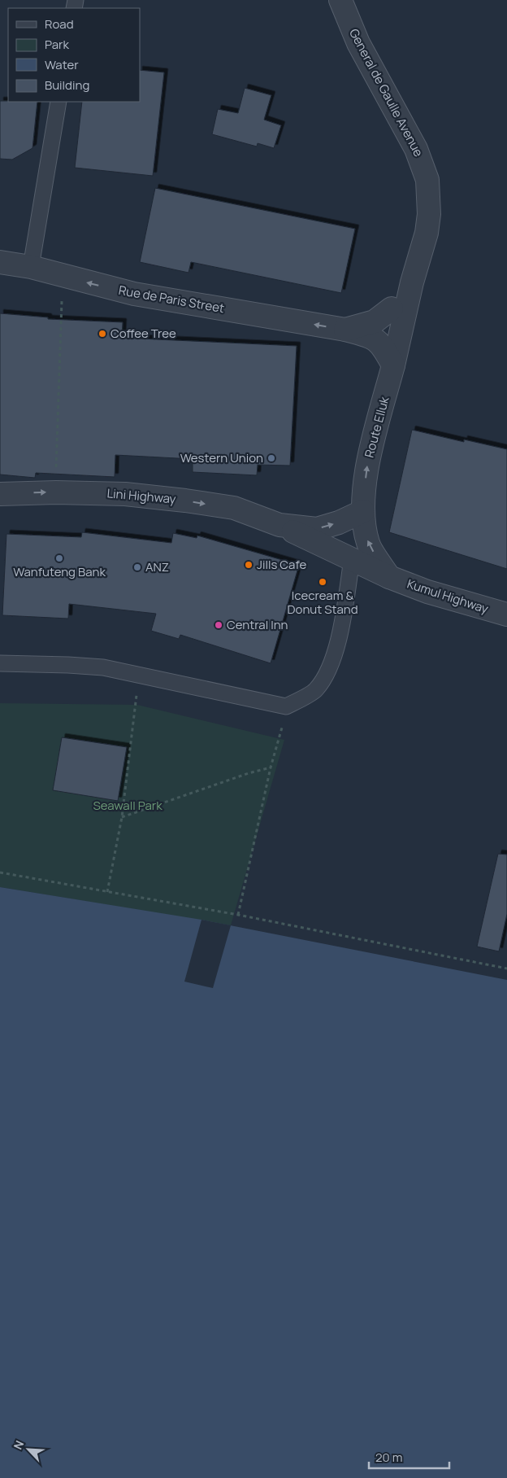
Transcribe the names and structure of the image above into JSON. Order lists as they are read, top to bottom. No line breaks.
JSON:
{"streets":{"street":["General de Gaulle Avenue","Rue de Paris Street","Route Elluk","Lini Highway","Kumul Highway"]},"crossings":[["General de Gaulle Avenue","Rue de Paris Street"],["General de Gaulle Avenue","Route Elluk"],["Rue de Paris Street","Route Elluk"],["Route Elluk","Lini Highway"],["Route Elluk","Kumul Highway"],["Lini Highway","Kumul Highway"]],"one_way":["Rue de Paris Street","Route Elluk"],"parks":["Seawall Park"],"places":["Coffee Tree","Western Union","Wanfuteng Bank","Jills Cafe","ANZ","Icecream & Donut Stand","Central Inn"],"legend":["Road","Park","Water","Building"],"scale_bar":"20 m","north":"top left"}
